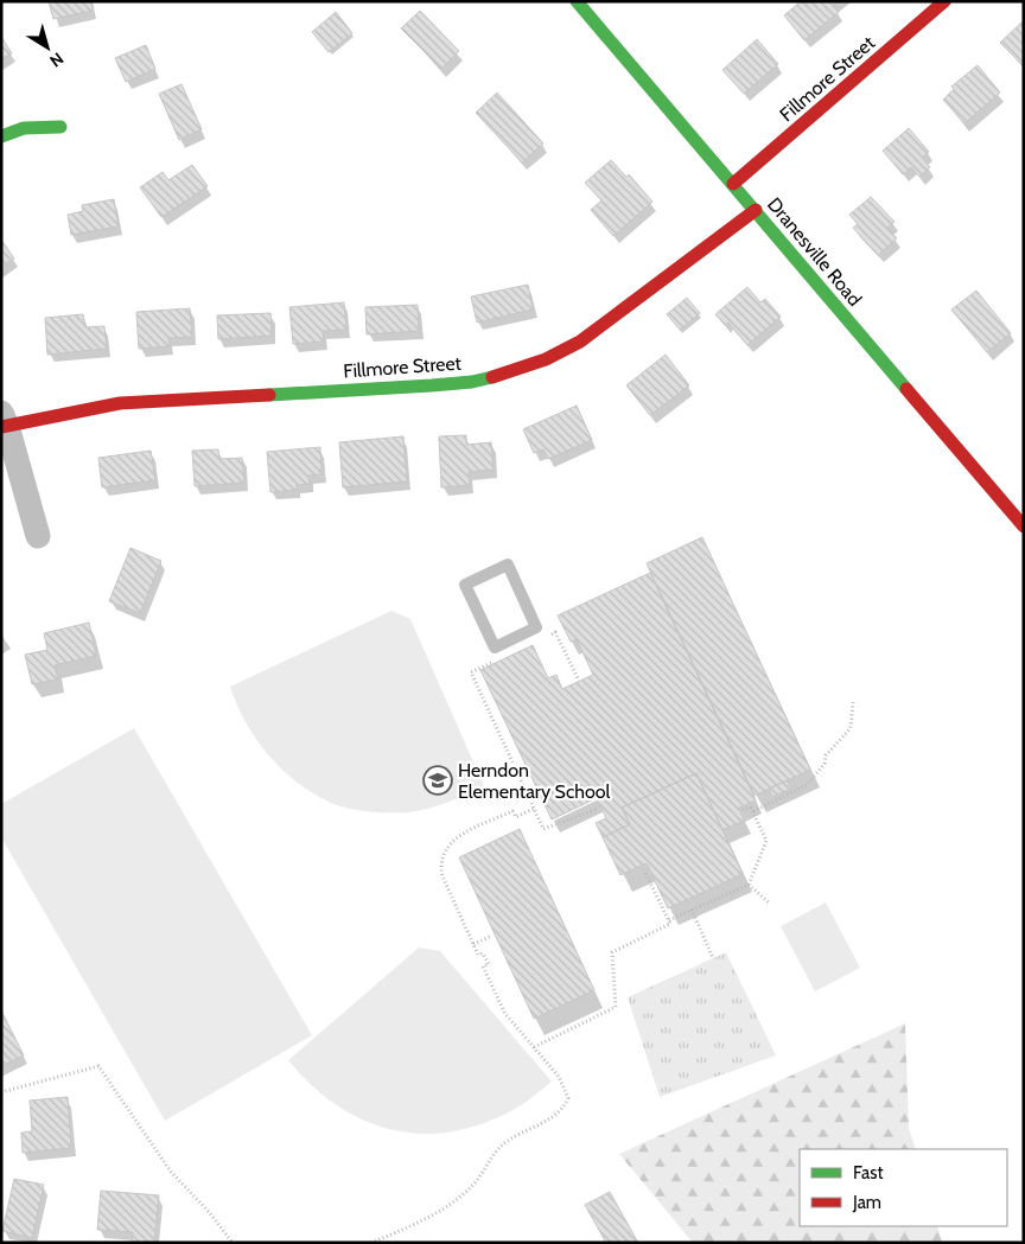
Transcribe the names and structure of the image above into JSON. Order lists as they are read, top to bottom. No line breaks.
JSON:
{"streets":{"street":["Fillmore Street","Dranesville Road"]},"crossings":[["Fillmore Street","Dranesville Road"]],"places":{"school or university":["Herndon Elementary School"]},"legend":["Fast","Jam"],"north":"bottom right"}
